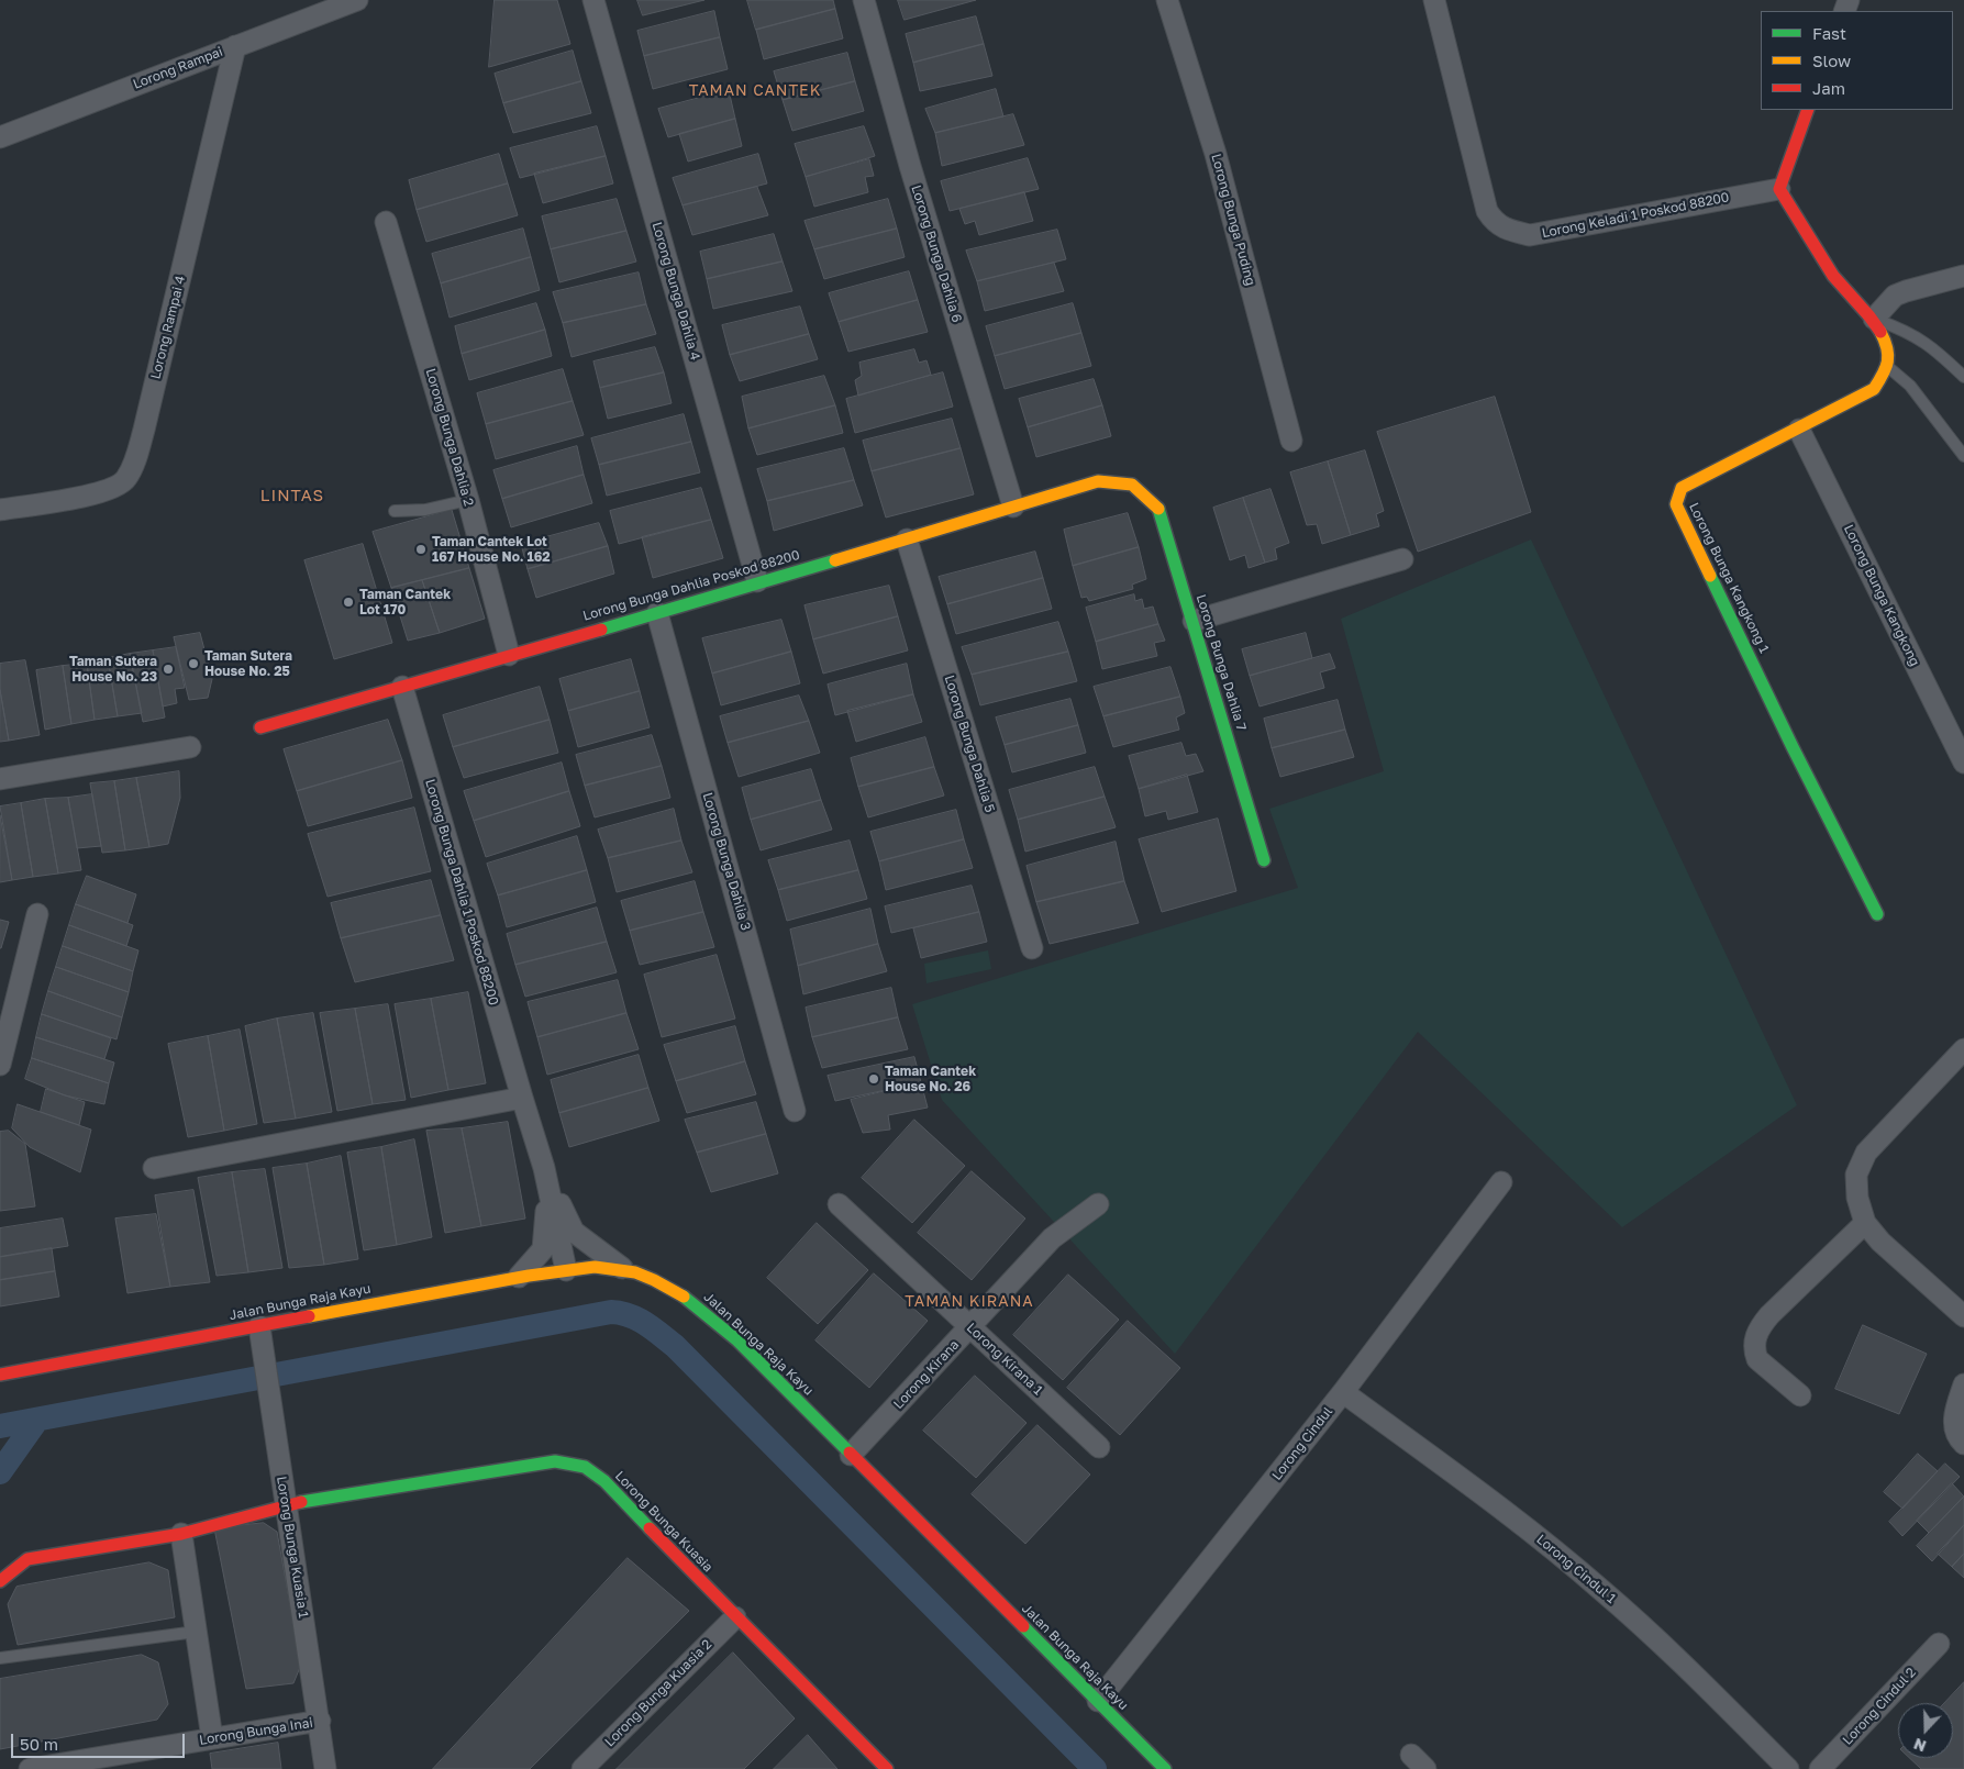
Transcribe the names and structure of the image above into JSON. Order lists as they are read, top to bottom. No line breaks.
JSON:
{"streets":{"street":["Lorong Rampai","Lorong Keladi 1 Poskod 88200","Lorong Bunga Puding","Lorong Bunga Dahlia 6","Lorong Bunga Dahlia 4","Lorong Rampai 4","Lorong Bunga Dahlia 2","Lorong Bunga Kangkong 1","Lorong Bunga Dahlia Poskod 88200","Lorong Bunga Kangkong","Lorong Bunga Dahlia 7","Lorong Bunga Dahlia 5","Lorong Bunga Dahlia 3","Lorong Bunga Dahlia 1 Poskod 88200","Jalan Bunga Raja Kayu","Lorong Kirana 1","Lorong Kirana","Lorong Cindul","Lorong Bunga Kuasia","Lorong Bunga Kuasia 1","Lorong Cindul 1","Lorong Bunga Kuasia 2","Lorong Cindul 2","Lorong Bunga Inai"]},"crossings":[["Lorong Rampai","Lorong Rampai 4"],["Lorong Bunga Dahlia 6","Lorong Bunga Dahlia Poskod 88200"],["Lorong Bunga Dahlia 4","Lorong Bunga Dahlia Poskod 88200"],["Lorong Bunga Dahlia 2","Lorong Bunga Dahlia Poskod 88200"],["Lorong Bunga Kangkong 1","Lorong Bunga Kangkong"],["Lorong Bunga Dahlia Poskod 88200","Lorong Bunga Dahlia 7"],["Lorong Bunga Dahlia Poskod 88200","Lorong Bunga Dahlia 5"],["Lorong Bunga Dahlia Poskod 88200","Lorong Bunga Dahlia 3"],["Lorong Bunga Dahlia Poskod 88200","Lorong Bunga Dahlia 1 Poskod 88200"],["Jalan Bunga Raja Kayu","Lorong Kirana"],["Jalan Bunga Raja Kayu","Lorong Cindul"],["Jalan Bunga Raja Kayu","Lorong Bunga Kuasia 1"],["Lorong Kirana 1","Lorong Kirana"],["Lorong Cindul","Lorong Cindul 1"],["Lorong Bunga Kuasia","Lorong Bunga Kuasia 1"],["Lorong Bunga Kuasia","Lorong Bunga Kuasia 2"],["Lorong Bunga Kuasia 1","Lorong Bunga Inai"]],"districts":["TAMAN CANTEK","LINTAS","TAMAN KIRANA"],"places":["Taman Cantek Lot 167 House No. 162","Taman Cantek Lot 170","Taman Sutera House No. 25","Taman Sutera House No. 23","Taman Cantek House No. 26"],"legend":["Fast","Slow","Jam"],"scale_bar":"50 m","north":"bottom"}
